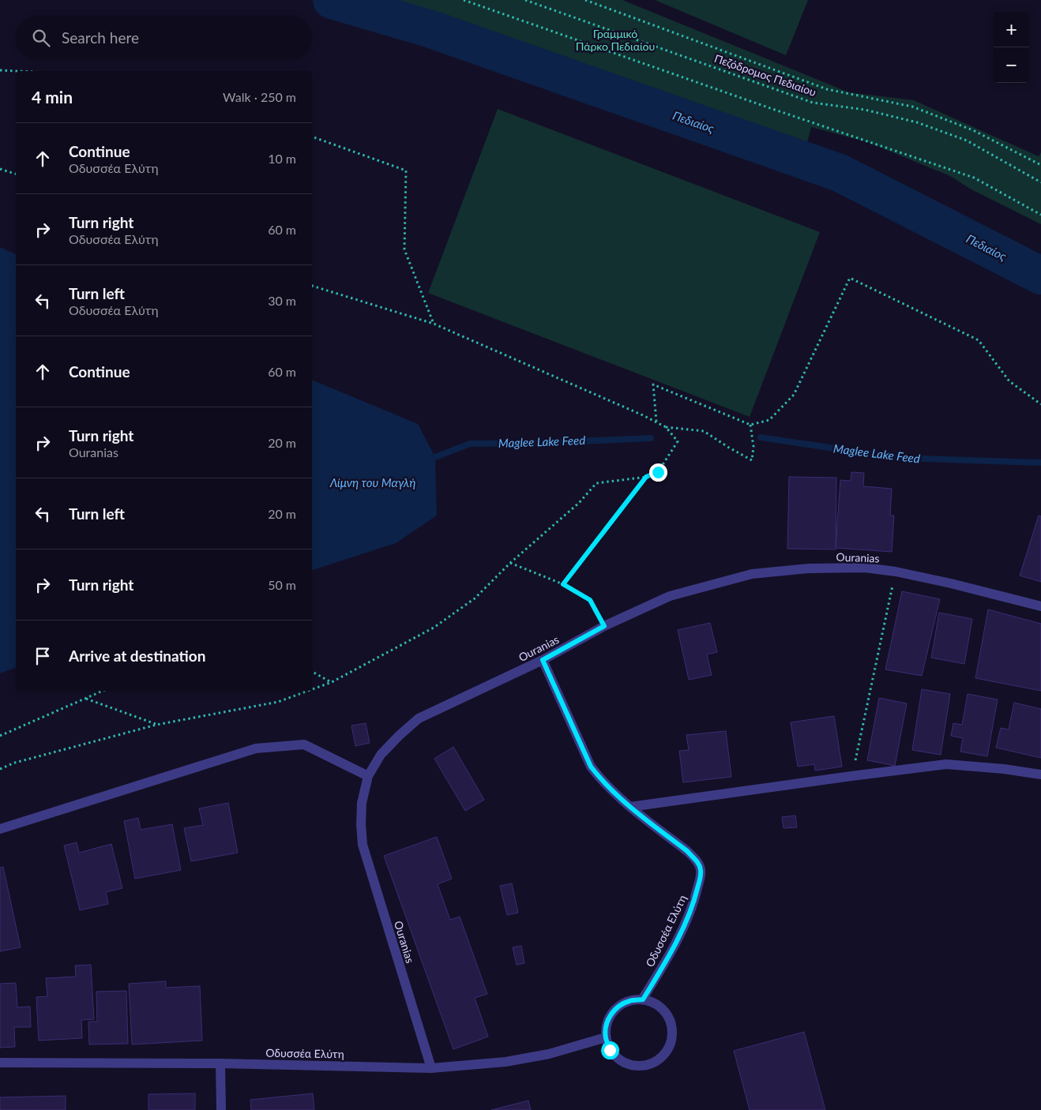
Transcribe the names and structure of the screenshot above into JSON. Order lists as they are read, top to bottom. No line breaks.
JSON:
{"streets":{"street":["Ouranias","Οδυσσέα Ελύτη"],"path":["Πεζόδρομος Πεδιαίου"]},"crossings":[["Ouranias","Οδυσσέα Ελύτη"]],"water":["Πεδιαίος","Maglee Lake Feed","Λίμνη του Μαγλή"],"parks":["Γραμμικό Πάρκο Πεδιαίου"],"page":{"map_buttons":["+","−"],"search":"Search here","heading":["4 min","Walk · 250 m"],"list":[["Continue","Οδυσσέα Ελύτη","10 m"],["Turn right","Οδυσσέα Ελύτη","60 m"],["Turn left","Οδυσσέα Ελύτη","30 m"],["Continue","60 m"],["Turn right","Ouranias","20 m"],["Turn left","20 m"],["Turn right","50 m"],"Arrive at destination"]}}
